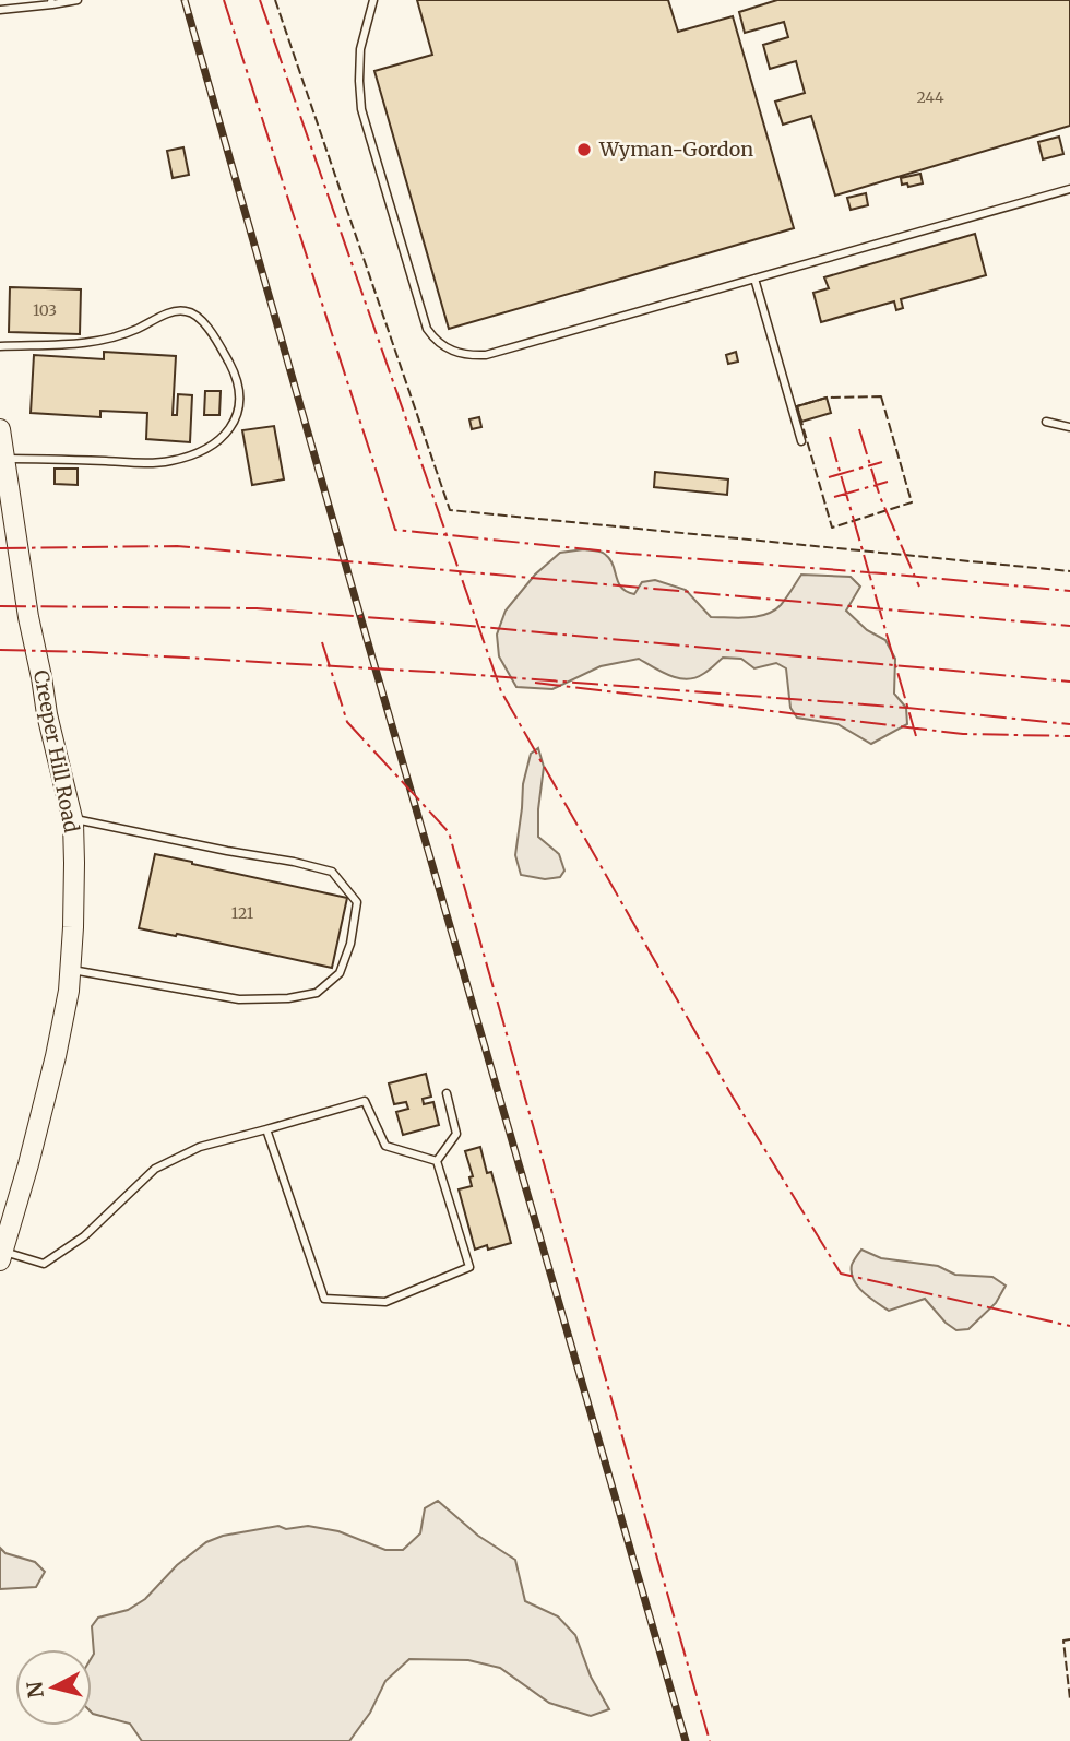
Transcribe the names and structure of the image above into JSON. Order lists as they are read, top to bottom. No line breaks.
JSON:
{"streets":{"street":["Creeper Hill Road"]},"places":["Wyman-Gordon"],"house_numbers":["244","103","121"],"north":"left"}
